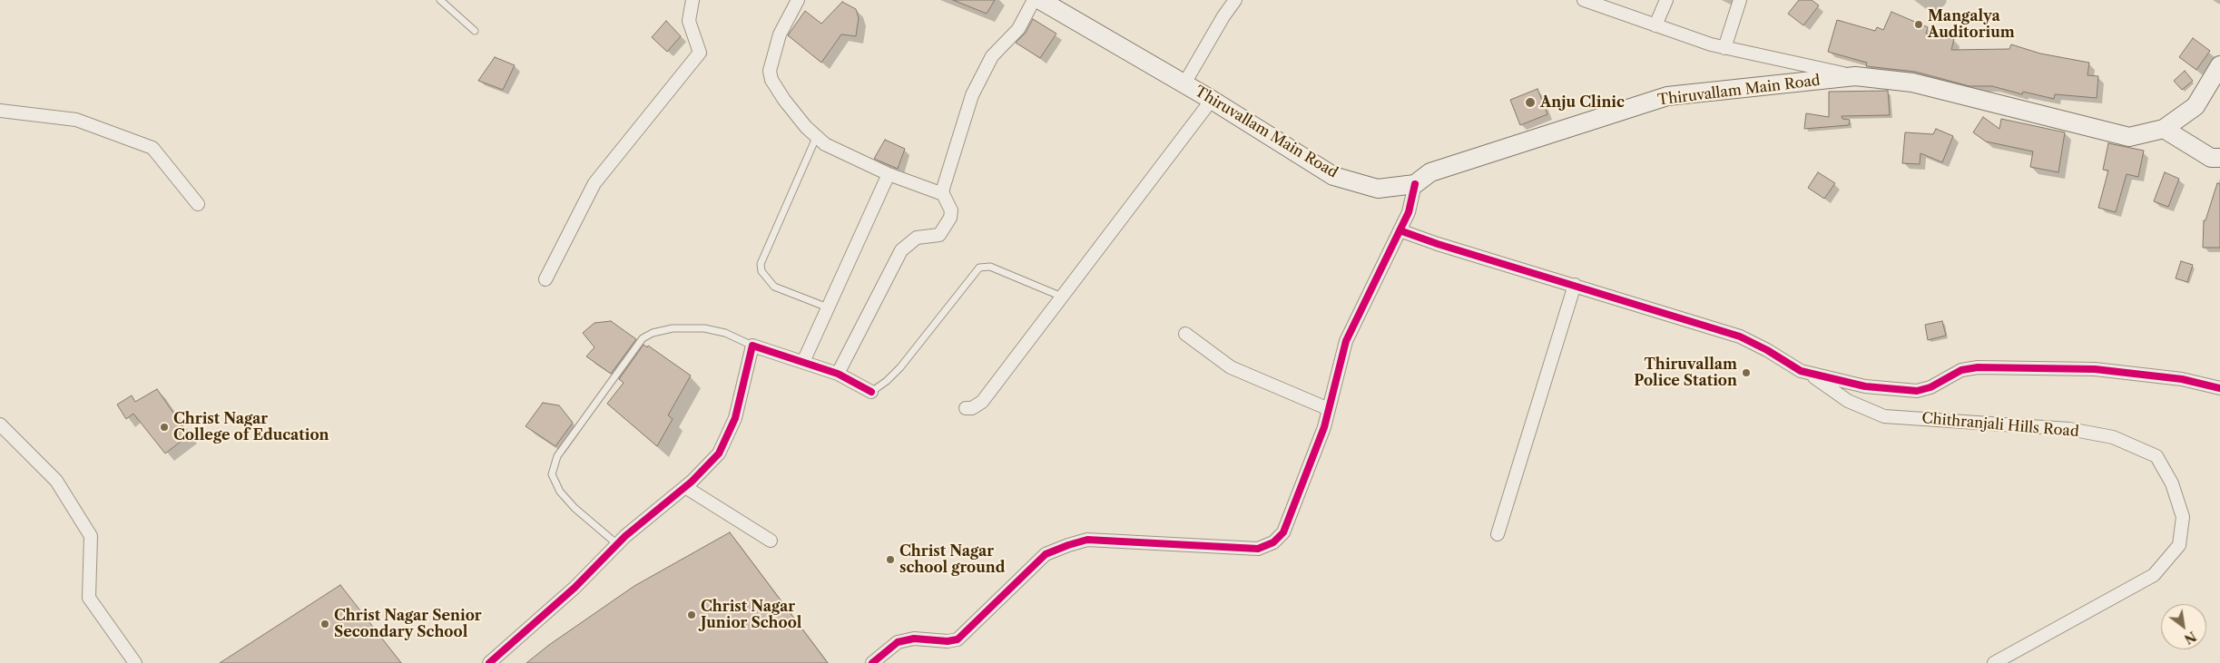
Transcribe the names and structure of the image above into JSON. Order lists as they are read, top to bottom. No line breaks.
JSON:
{"streets":{"main road":["Thiruvallam Main Road"],"street":["Chithranjali Hills Road"]},"places":["Mangalya Auditorium","Anju Clinic","Thiruvallam Police Station","Christ Nagar College of Education","Christ Nagar school ground","Christ Nagar Junior School","Christ Nagar Senior Secondary School"],"north":"bottom right"}
